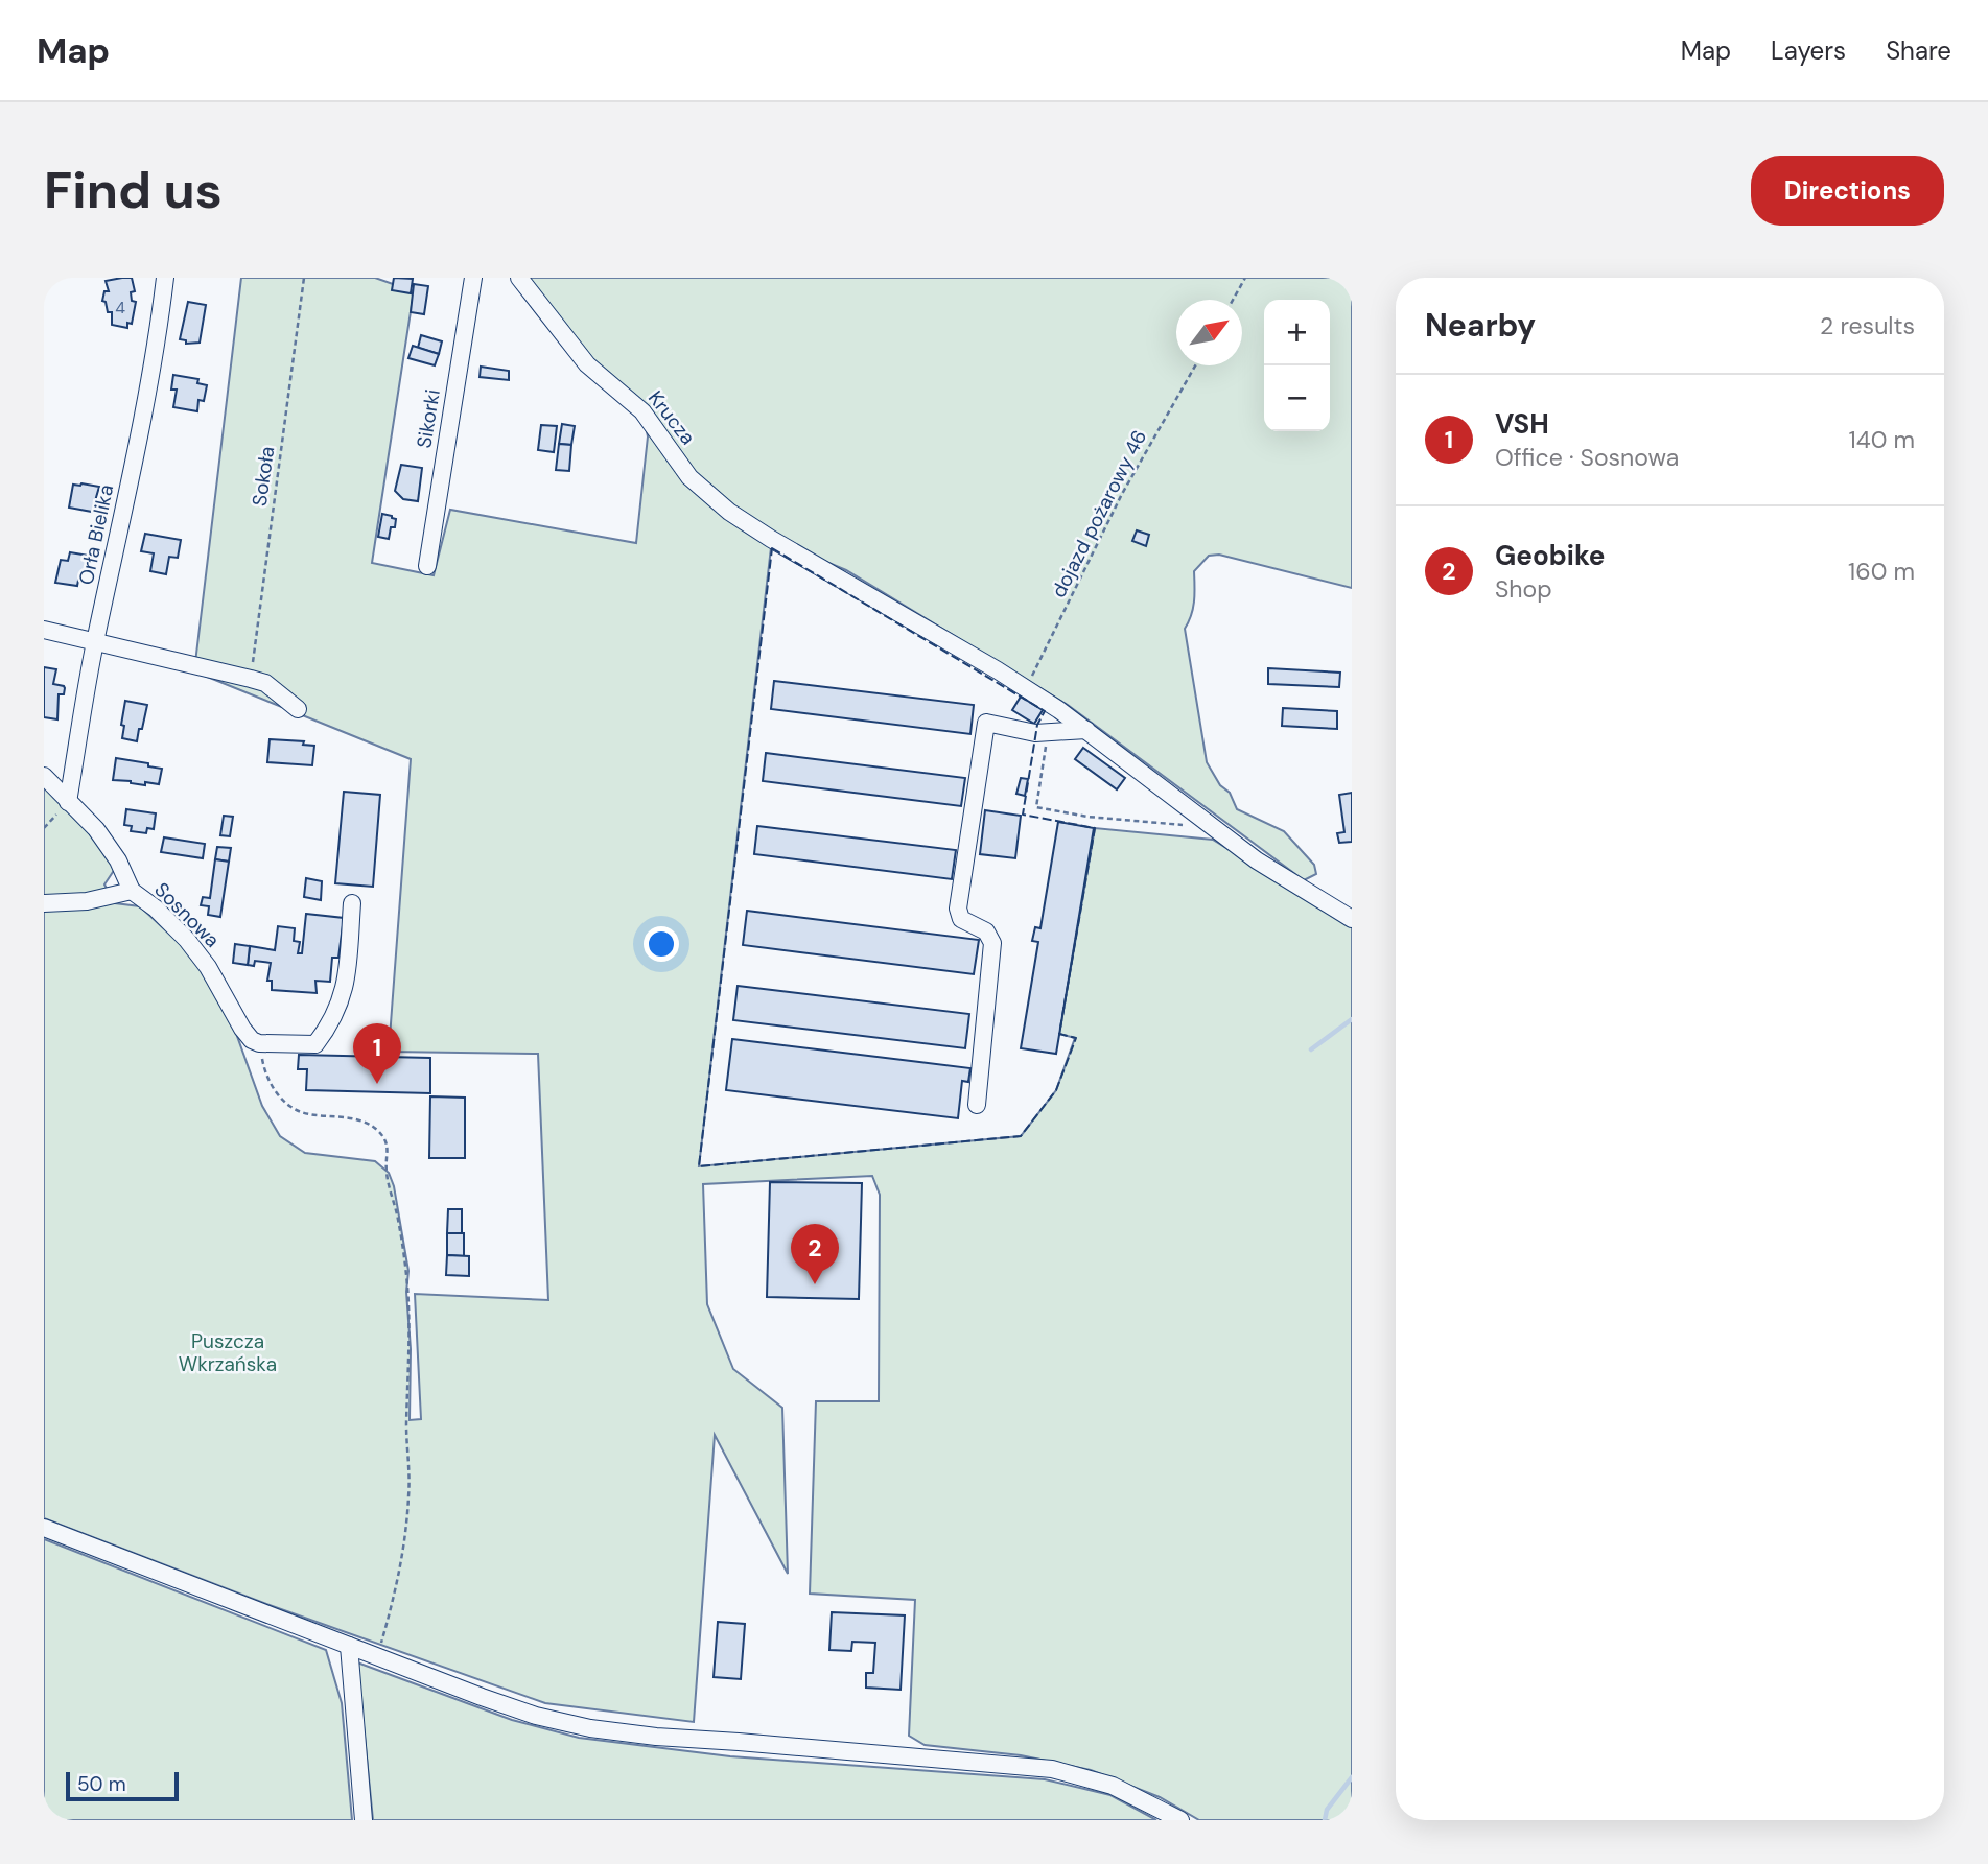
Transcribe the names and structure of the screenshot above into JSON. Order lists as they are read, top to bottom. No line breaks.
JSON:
{"streets":{"street":["Krucza","Sikorki","Orła Bielika","Sosnowa"],"path":["Sokoła","dojazd pożarowy 46"]},"crossings":[["Krucza","dojazd pożarowy 46"],["Orła Bielika","Sosnowa"]],"parks":["Puszcza Wkrzańska"],"house_numbers":["4"],"scale_bar":"50 m","north":"top right","page":{"header":"Map","nav":["Map","Layers","Share"],"buttons":"Directions","title":"Find us","heading":["Nearby","2 results"],"map_buttons":["+","−"],"list":[{"mark":"1","name":"VSH","note":"Office · Sosnowa","value":"140 m"},{"mark":"2","name":"Geobike","note":"Shop","value":"160 m"}],"pins":["1","2"],"scale":"50 m"}}
